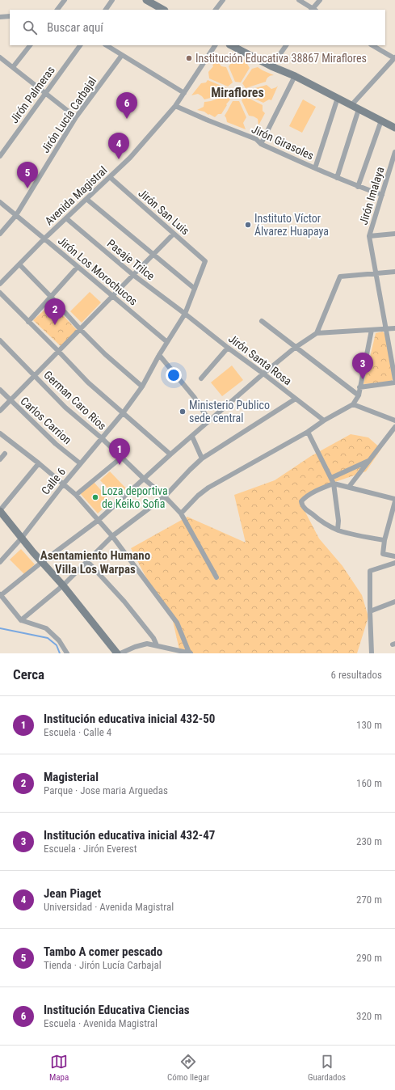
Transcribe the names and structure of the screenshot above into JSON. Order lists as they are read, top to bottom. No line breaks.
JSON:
{"streets":{"street":["Jirón Palmeras","Jirón Lucía Carbajal","Jirón Girasoles","Avenida Magistral","Jirón Imalaya","Jirón San Luis","Pasaje Trilce","Jirón Los Morochucos","Jirón Santa Rosa","German Caro Rios","Carlos Carrion","Calle 6"]},"crossings":[["Jirón Lucía Carbajal","Jirón Los Morochucos"],["Jirón Girasoles","Avenida Magistral"],["Jirón Girasoles","Jirón Imalaya"],["Avenida Magistral","Jirón San Luis"],["Avenida Magistral","Pasaje Trilce"],["Avenida Magistral","Jirón Los Morochucos"],["Jirón San Luis","Calle 6"],["Pasaje Trilce","Jirón Santa Rosa"],["Pasaje Trilce","Calle 6"],["Jirón Los Morochucos","Calle 6"],["Jirón Santa Rosa","Calle 6"],["German Caro Rios","Calle 6"],["Carlos Carrion","Calle 6"]],"districts":["Miraflores","Asentamiento Humano Villa Los Warpas"],"places":["Institución Educativa 38867 Miraflores","Instituto Víctor Álvarez Huapaya","Ministerio Publico sede central","Loza deportiva de Keiko Sofia"],"page":{"search":"Buscar aquí","pins":["6","4","5","2","3","1"],"heading":["Cerca","6 resultados"],"list":[{"mark":"1","name":"Institución educativa inicial 432-50","note":"Escuela · Calle 4","value":"130 m"},{"mark":"2","name":"Magisterial","note":"Parque · Jose maria Arguedas","value":"160 m"},{"mark":"3","name":"Institución educativa inicial 432-47","note":"Escuela · Jirón Everest","value":"230 m"},{"mark":"4","name":"Jean Piaget","note":"Universidad · Avenida Magistral","value":"270 m"},{"mark":"5","name":"Tambo A comer pescado","note":"Tienda · Jirón Lucía Carbajal","value":"290 m"},{"mark":"6","name":"Institución Educativa Ciencias","note":"Escuela · Avenida Magistral","value":"320 m"}],"nav":["Mapa","Cómo llegar","Guardados"]}}
